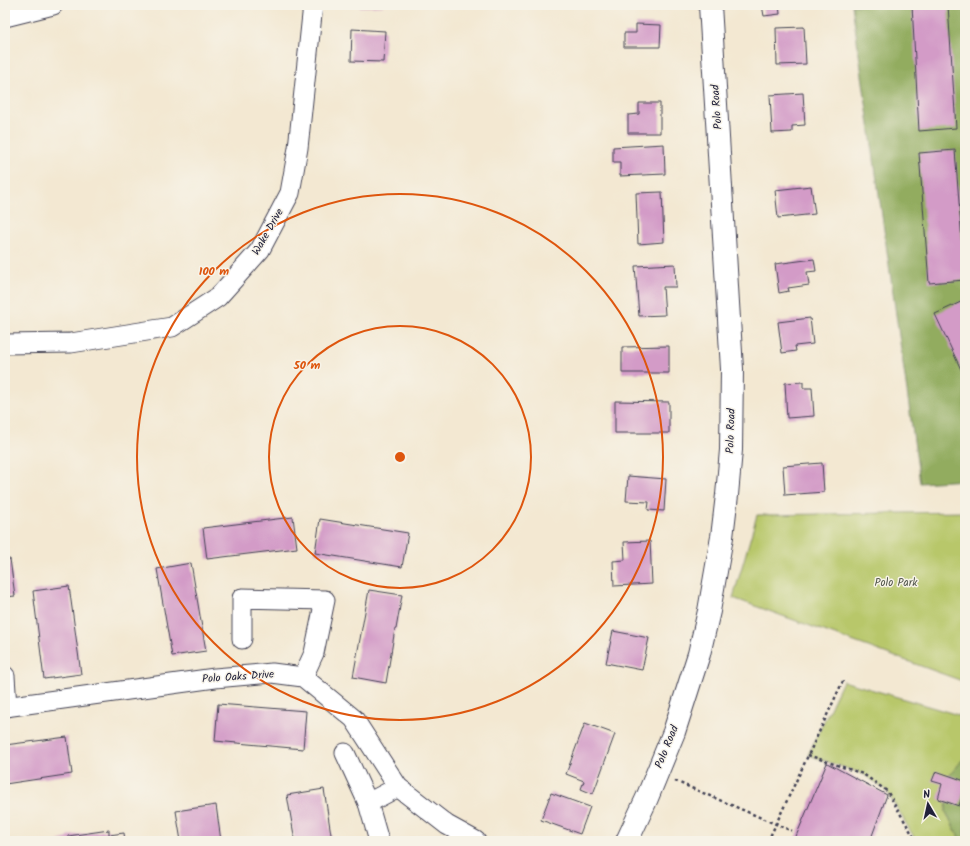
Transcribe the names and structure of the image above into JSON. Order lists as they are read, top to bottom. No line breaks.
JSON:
{"streets":{"main road":["Polo Road"],"street":["Wake Drive","Polo Oaks Drive"]},"parks":["Polo Park"],"north":"top","rings":["100 m","50 m"]}
